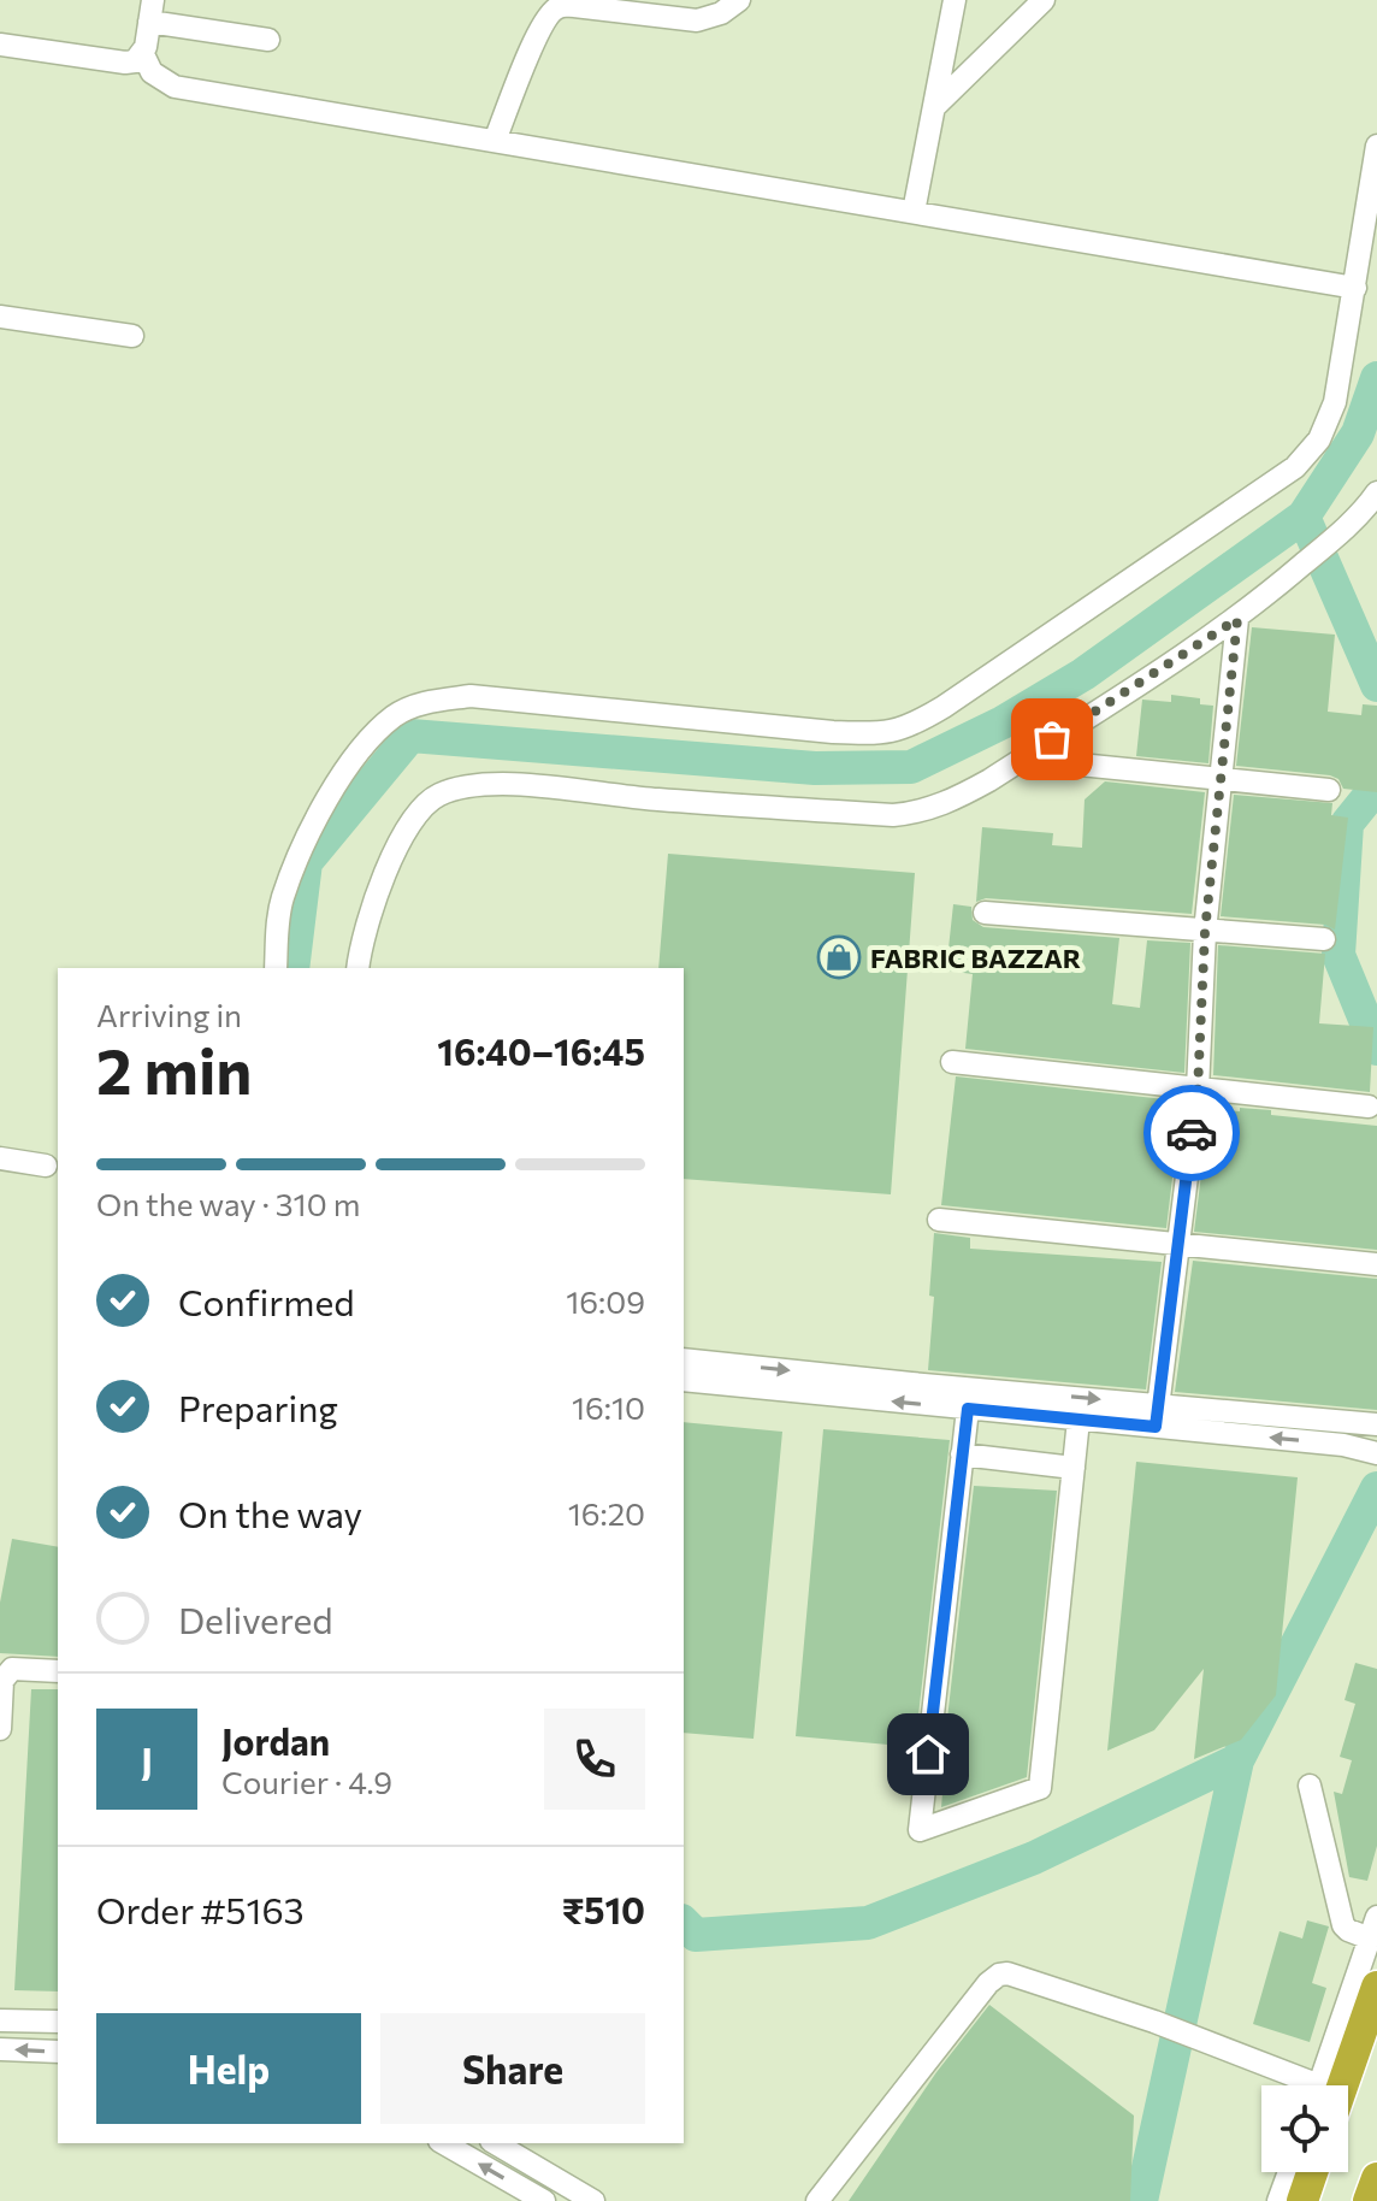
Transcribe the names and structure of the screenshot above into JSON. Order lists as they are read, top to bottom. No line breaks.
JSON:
{"places":{"shop":["FABRIC BAZZAR"]},"page":{"heading":["2 min","Arriving in","16:40–16:45"],"panel":["Jordan","Courier · 4.9","Order #5163","₹510"],"bar":"On the way · 310 m","list":[["Confirmed","16:09"],["Preparing","16:10"],["On the way","16:20"],"Delivered"],"round":"J","buttons":["Help","Share"]}}
